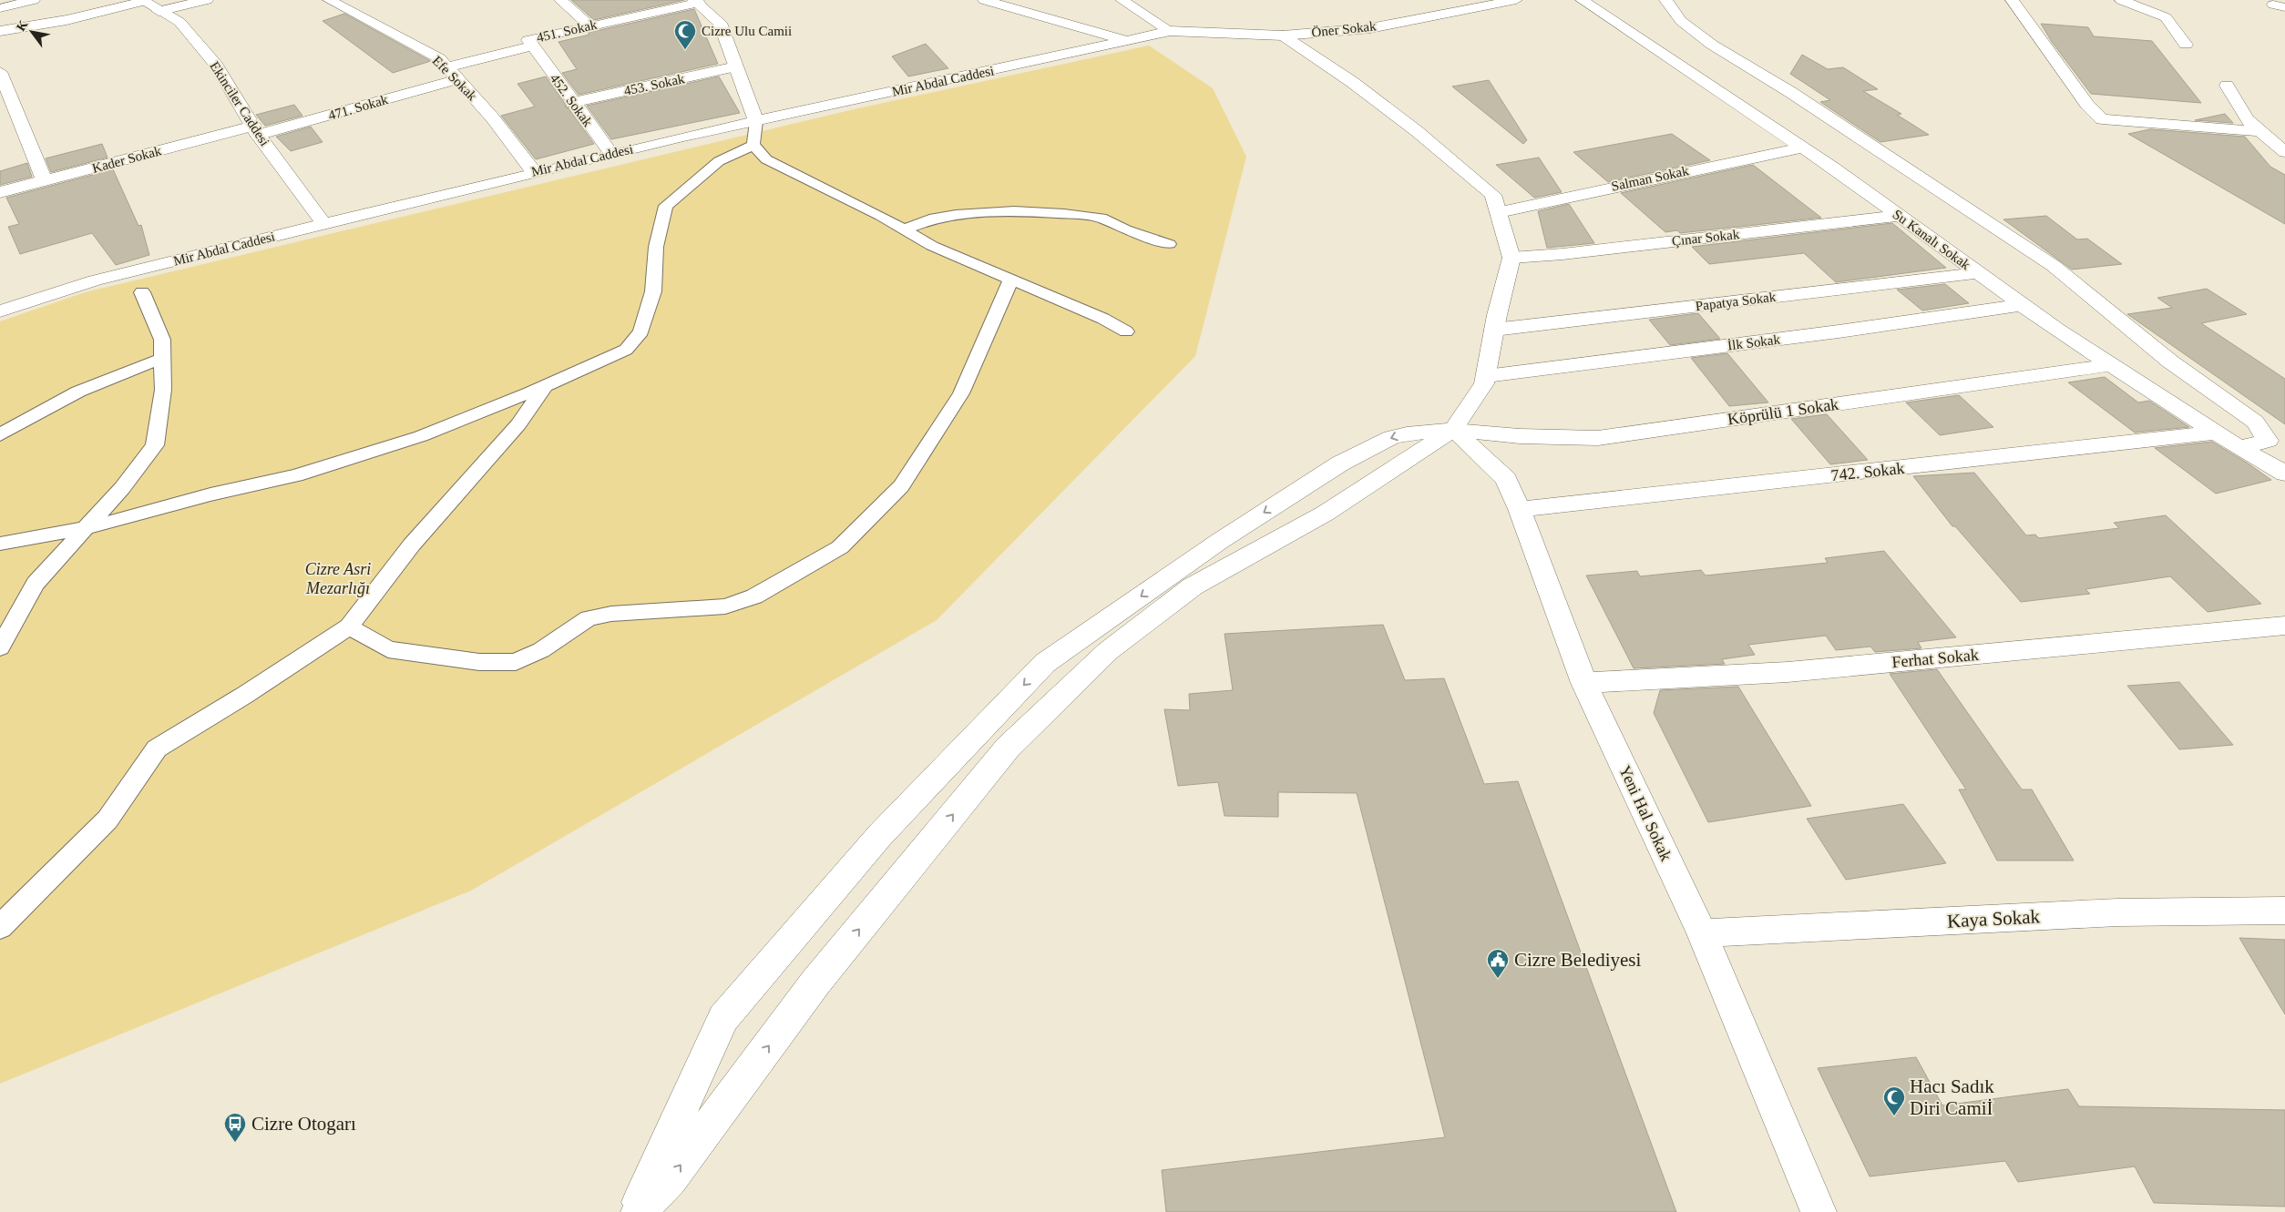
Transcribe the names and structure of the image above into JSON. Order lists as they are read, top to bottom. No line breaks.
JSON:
{"streets":{"street":["Öner Sokak","451. Sokak","Efe Sokak","Mir Abdal Caddesi","453. Sokak","452. Sokak","Ekinciler Caddesi","471. Sokak","Kader Sokak","Salman Sokak","Çınar Sokak","Su Kanalı Sokak","Papatya Sokak","İlk Sokak","Köprülü 1 Sokak","742. Sokak","Ferhat Sokak","Yeni Hal Sokak","Kaya Sokak"]},"crossings":[["Öner Sokak","Mir Abdal Caddesi"],["451. Sokak","Efe Sokak"],["451. Sokak","452. Sokak"],["Efe Sokak","Mir Abdal Caddesi"],["Efe Sokak","471. Sokak"],["Mir Abdal Caddesi","452. Sokak"],["Mir Abdal Caddesi","Ekinciler Caddesi"],["453. Sokak","452. Sokak"],["Ekinciler Caddesi","471. Sokak"],["Ekinciler Caddesi","Kader Sokak"],["471. Sokak","Kader Sokak"],["Salman Sokak","Su Kanalı Sokak"],["Çınar Sokak","Su Kanalı Sokak"],["Su Kanalı Sokak","Papatya Sokak"],["Su Kanalı Sokak","İlk Sokak"],["Su Kanalı Sokak","Köprülü 1 Sokak"],["Su Kanalı Sokak","742. Sokak"],["Köprülü 1 Sokak","Yeni Hal Sokak"],["742. Sokak","Yeni Hal Sokak"],["Ferhat Sokak","Yeni Hal Sokak"],["Yeni Hal Sokak","Kaya Sokak"]],"parks":["Cizre Asri Mezarlığı"],"places":{"mosque":["Cizre Ulu Camii","Hacı Sadık Diri Camiİ"],"public building":["Cizre Belediyesi"],"bus stop":["Cizre Otogarı"]},"north":"top left"}
